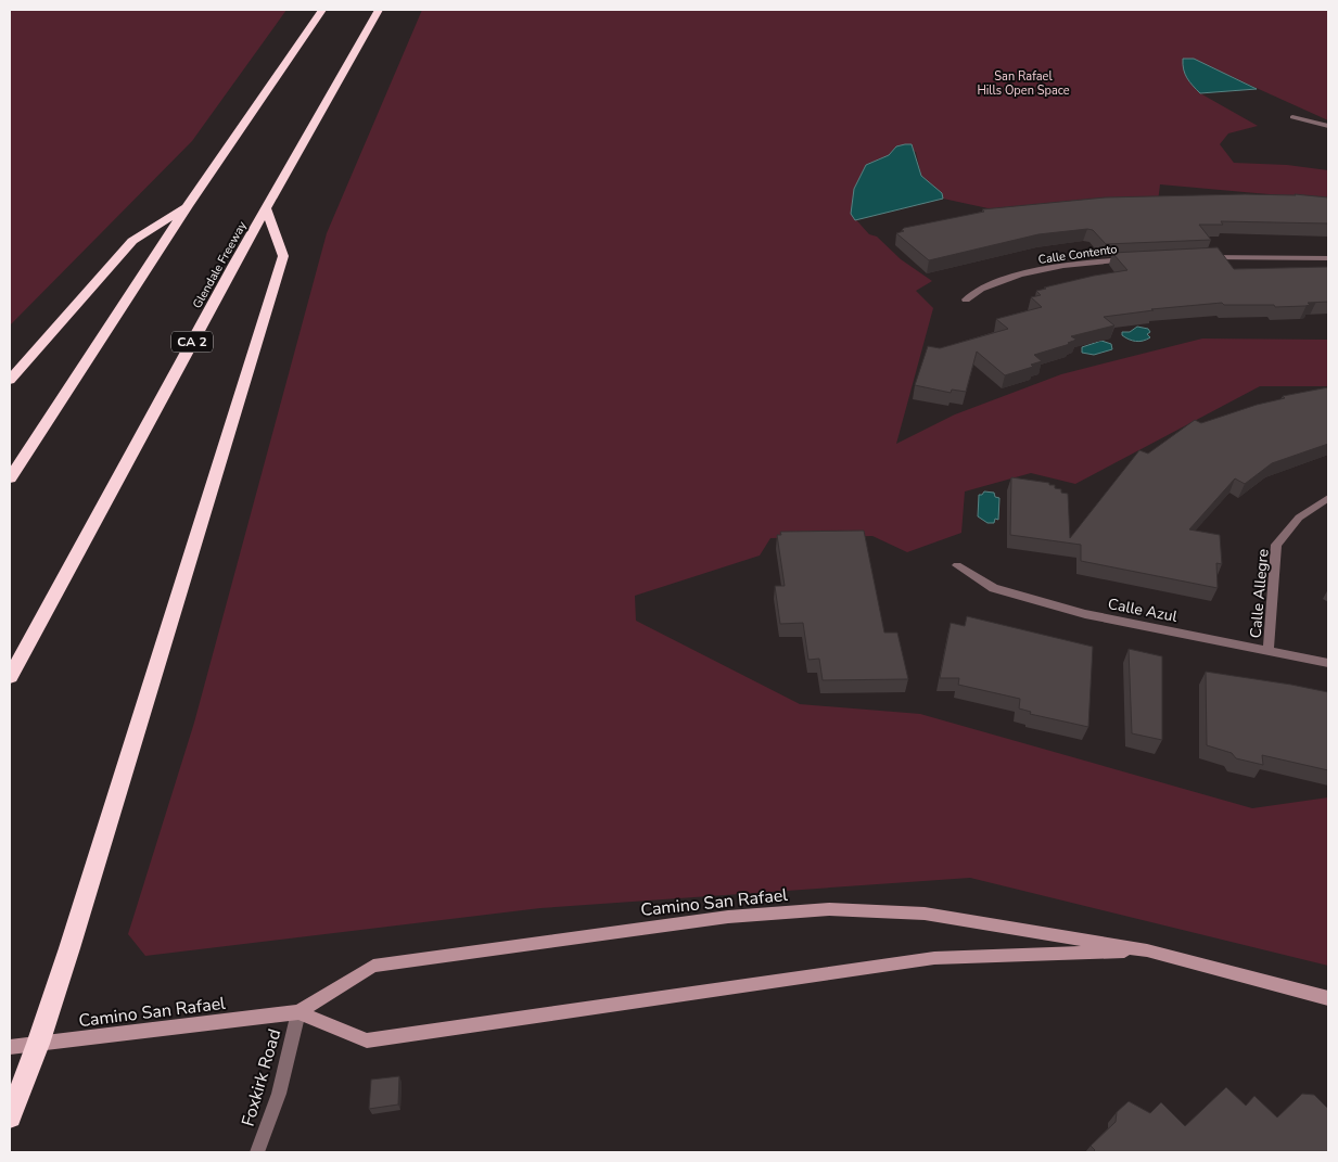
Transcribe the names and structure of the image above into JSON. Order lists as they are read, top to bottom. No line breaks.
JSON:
{"streets":{"highway":["Glendale Freeway","CA 2"],"street":["Calle Contento","Calle Allegre","Calle Azul","Camino San Rafael","Foxkirk Road"]},"crossings":[["Calle Allegre","Calle Azul"],["Camino San Rafael","Foxkirk Road"]],"parks":["San Rafael Hills Open Space"]}
